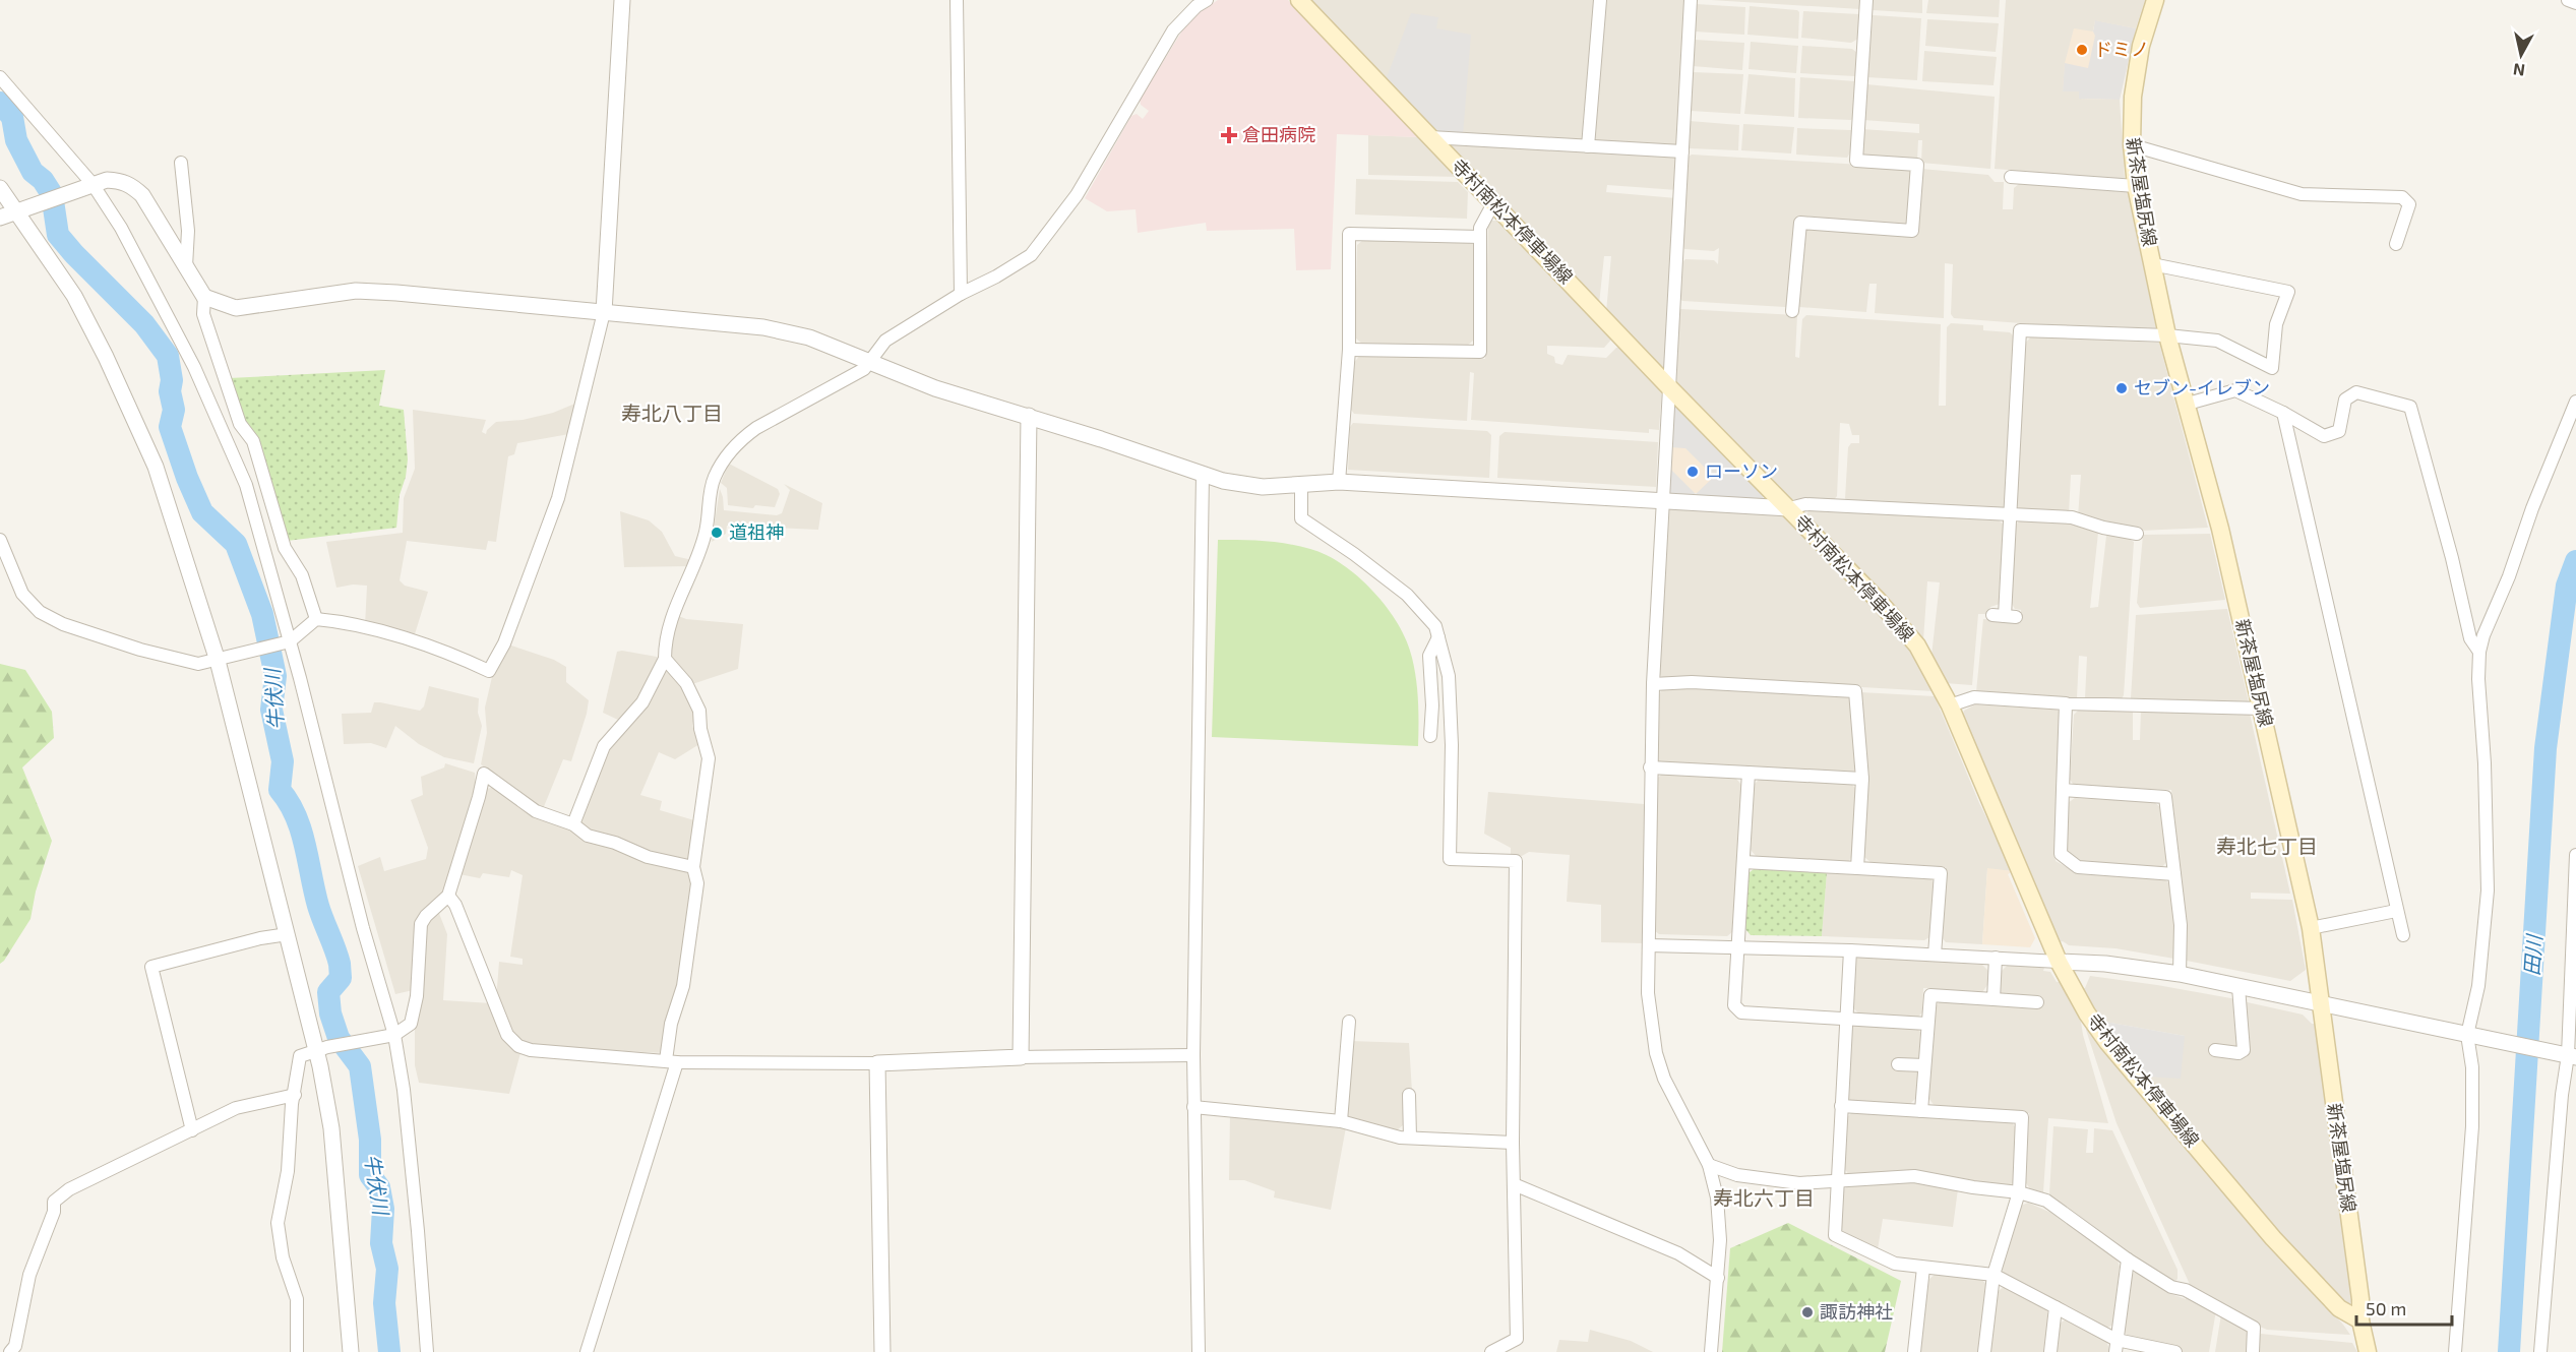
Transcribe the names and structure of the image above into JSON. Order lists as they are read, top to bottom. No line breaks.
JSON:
{"streets":{"main road":["新茶屋塩尻線","寺村南松本停車場線"]},"crossings":[["新茶屋塩尻線","寺村南松本停車場線"]],"districts":["寿北八丁目","寿北七丁目","寿北六丁目"],"water":["牛伏川","田川"],"places":{"other":["ドミノ","セブン-イレブン","ローソン","道祖神","諏訪神社"],"health":["倉田病院"]},"scale_bar":"50 m","north":"bottom"}
